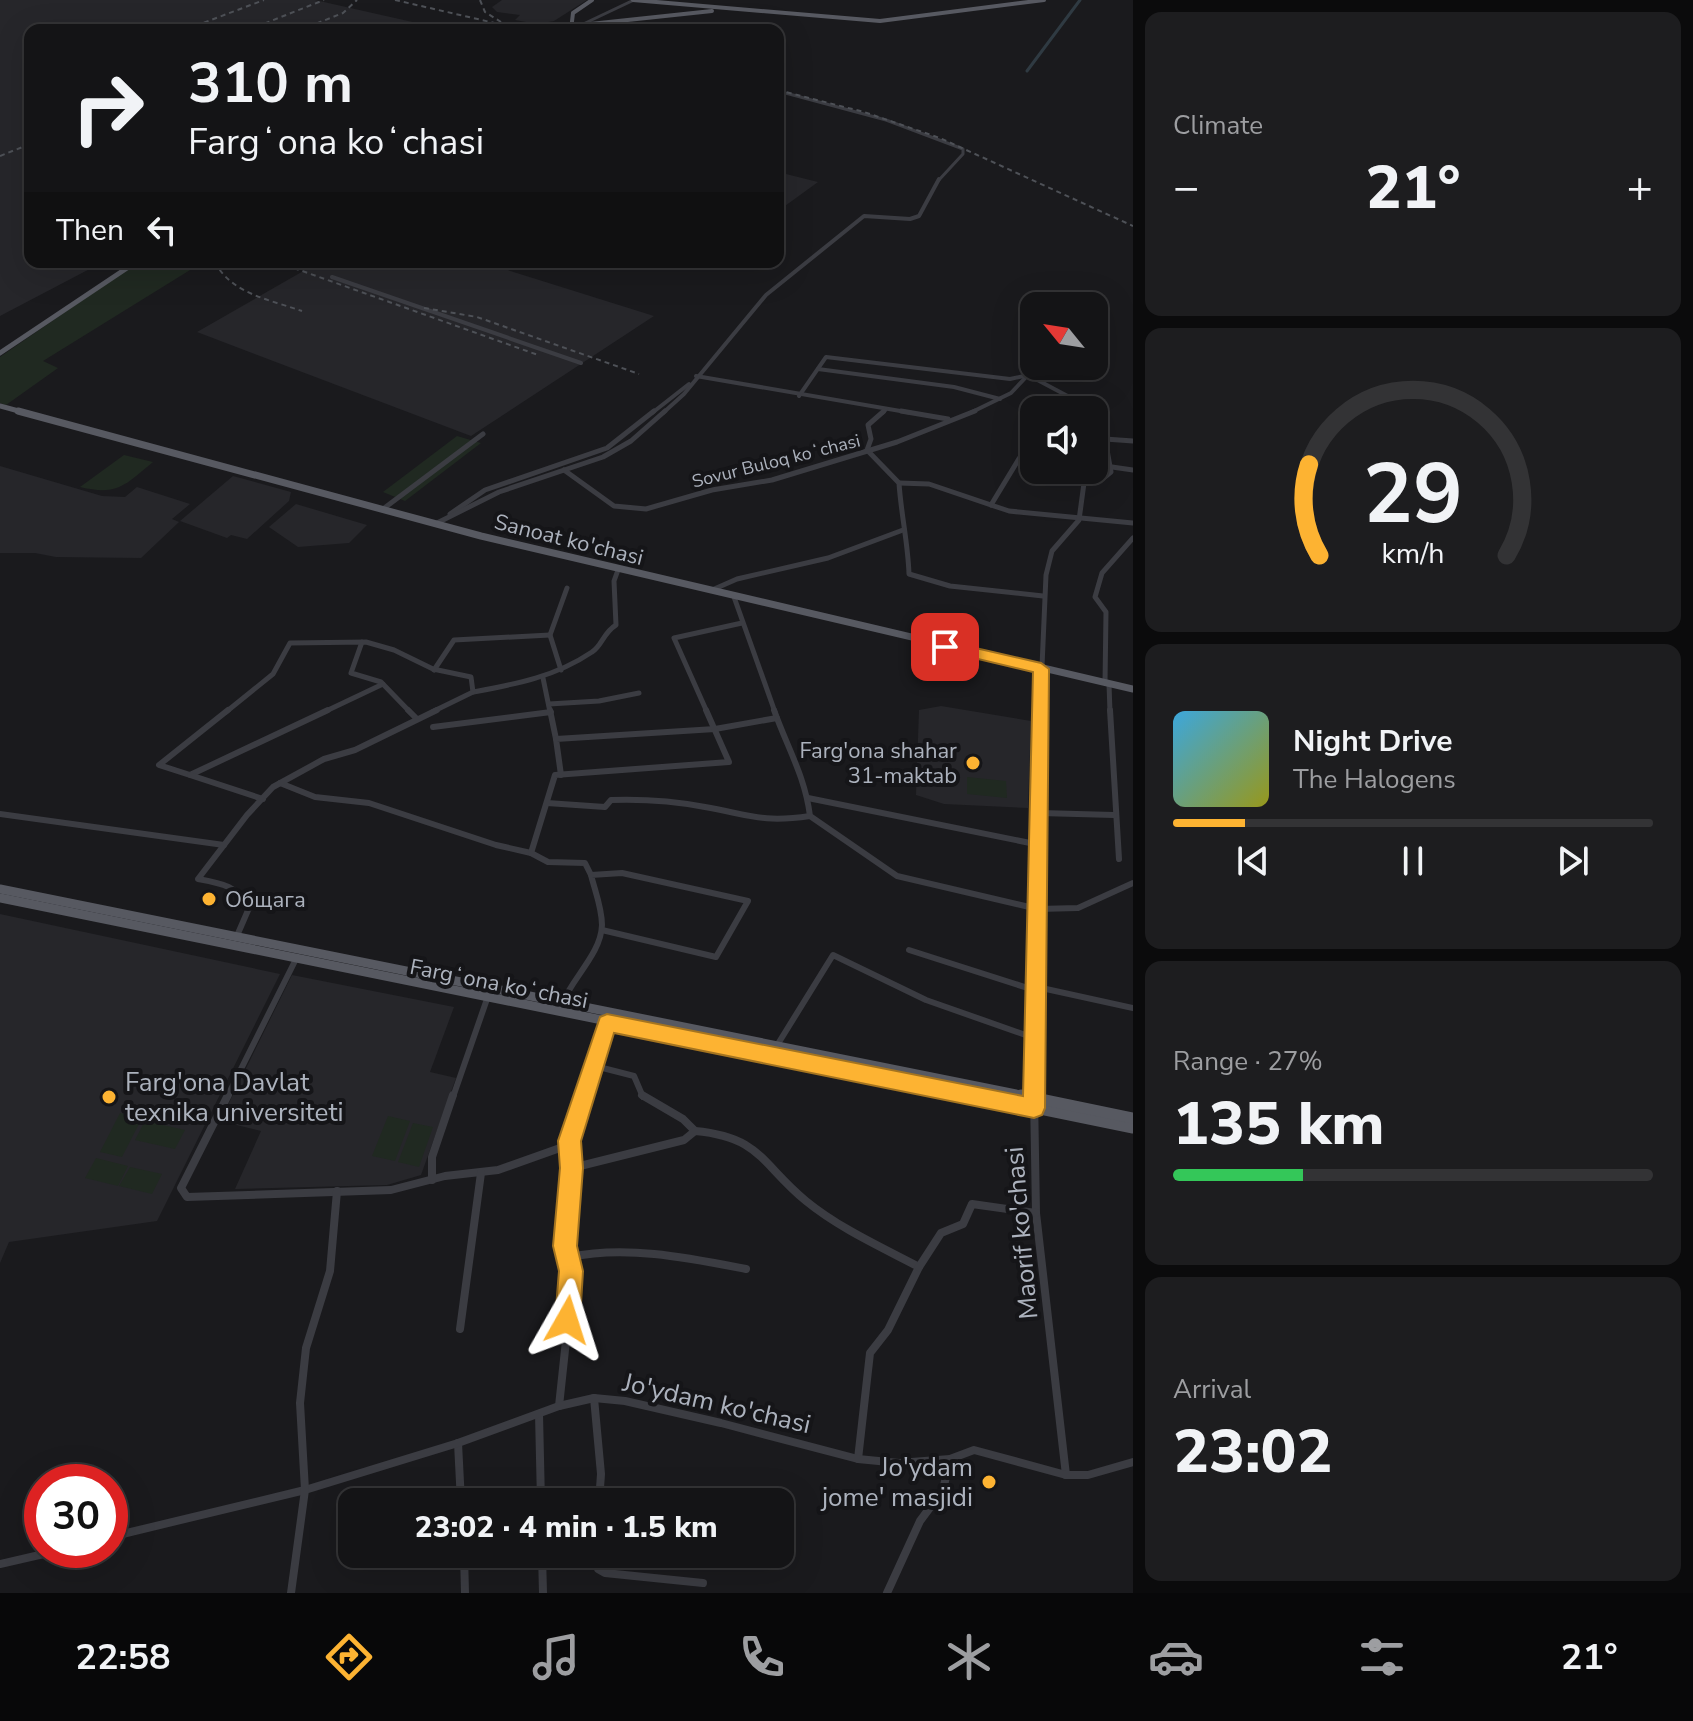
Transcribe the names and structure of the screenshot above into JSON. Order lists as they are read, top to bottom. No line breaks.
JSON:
{"streets":{"main road":["Sanoat ko'chasi","Fargʻona koʻchasi"],"street":["Sovur Buloq koʻchasi","Maorif ko'chasi","Jo'ydam ko'chasi"]},"crossings":[["Sanoat ko'chasi","Maorif ko'chasi"],["Fargʻona koʻchasi","Maorif ko'chasi"],["Maorif ko'chasi","Jo'ydam ko'chasi"]],"places":["Farg'ona shahar 31-maktab","Общага","Farg'ona Davlat texnika universiteti","Jo'ydam jome' masjidi"],"north":"top left","page":{"tile":["Climate",["Range · 27%","135 km"],["Arrival","23:02"]],"turn":["310 m","Fargʻona koʻchasi"],"heat":["−","21°","+"],"then":"Then","song":["Night Drive","The Halogens"],"limit":"30","trip":"23:02 · 4 min · 1.5 km","tabs":["22:58","21°"],"gauge":["29","km/h"]}}
